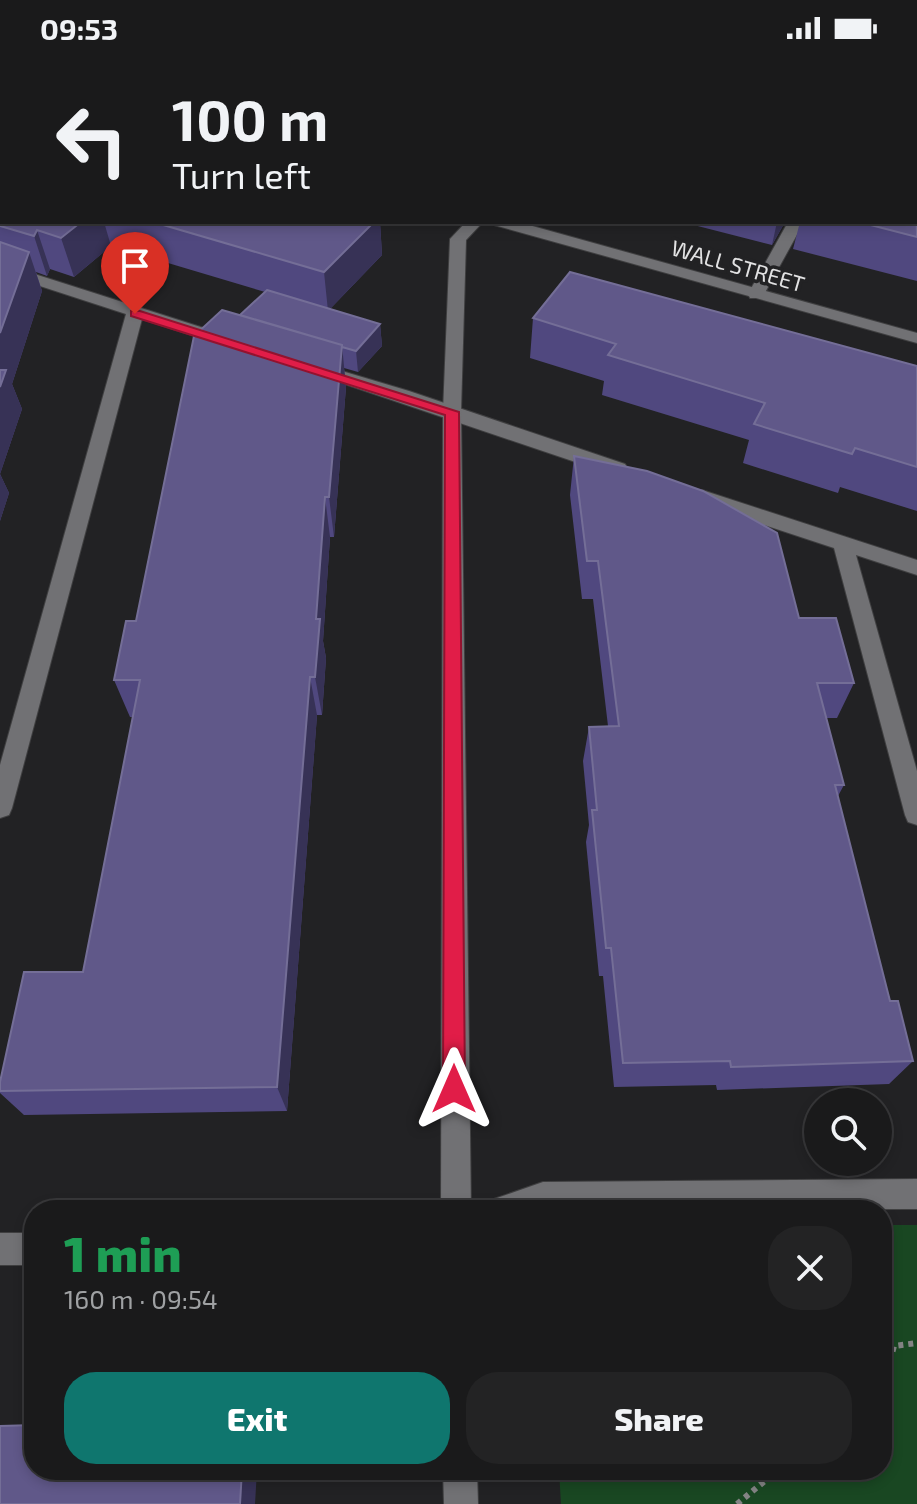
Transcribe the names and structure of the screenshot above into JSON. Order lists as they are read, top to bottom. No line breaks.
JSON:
{"streets":{"street":["WALL STREET"]},"page":{"status":"09:53","turn":["100 m","Turn left"],"heading":["1 min","160 m · 09:54"],"buttons":["Exit","Share"]}}
